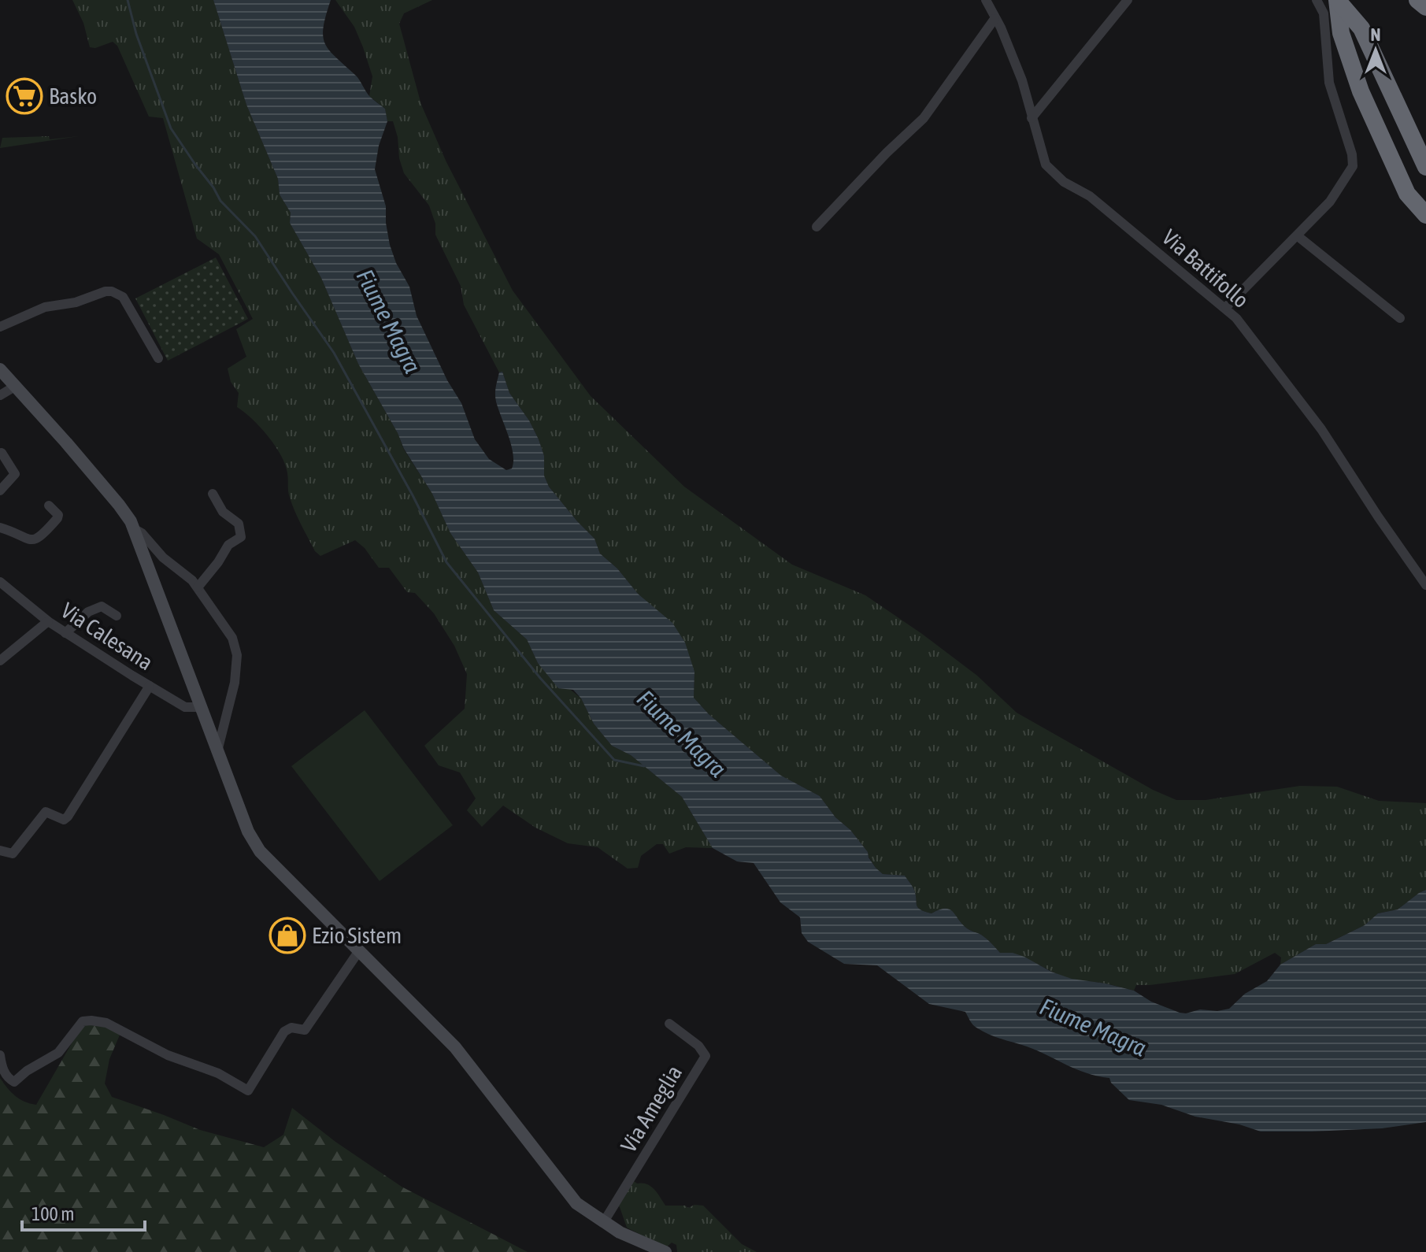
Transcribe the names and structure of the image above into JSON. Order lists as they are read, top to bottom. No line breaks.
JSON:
{"streets":{"street":["Via Battifollo","Via Calesana","Via Ameglia"]},"water":["Fiume Magra"],"places":{"supermarket":["Basko"],"shop":["Ezio Sistem"]},"scale_bar":"100 m","north":"top"}
